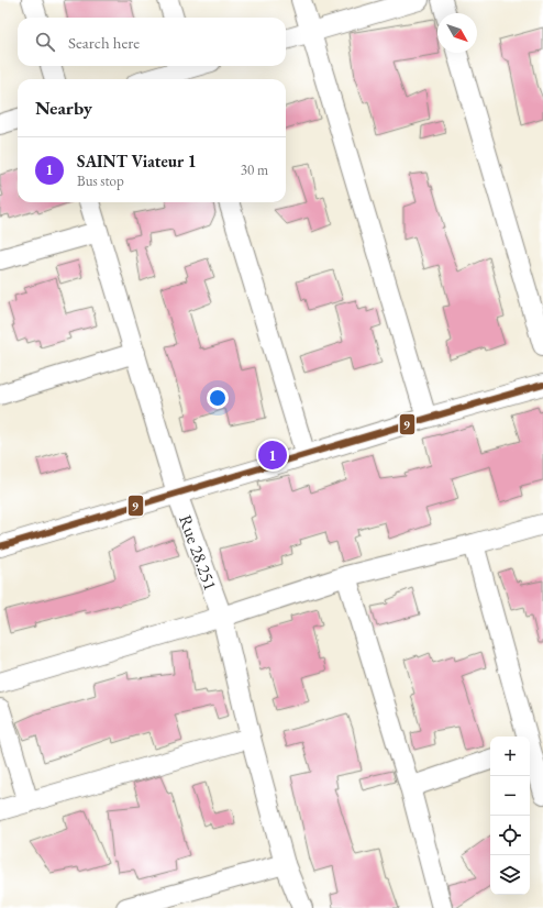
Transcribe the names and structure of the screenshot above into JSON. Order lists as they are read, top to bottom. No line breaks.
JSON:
{"streets":{"street":["Rue 28.251"]},"lines":["transit line 9"],"north":"bottom right","page":{"search":"Search here","heading":"Nearby","list":[{"mark":"1","name":"SAINT Viateur 1","note":"Bus stop","value":"30 m"}],"pins":"1","map_buttons":["+","−"]}}
